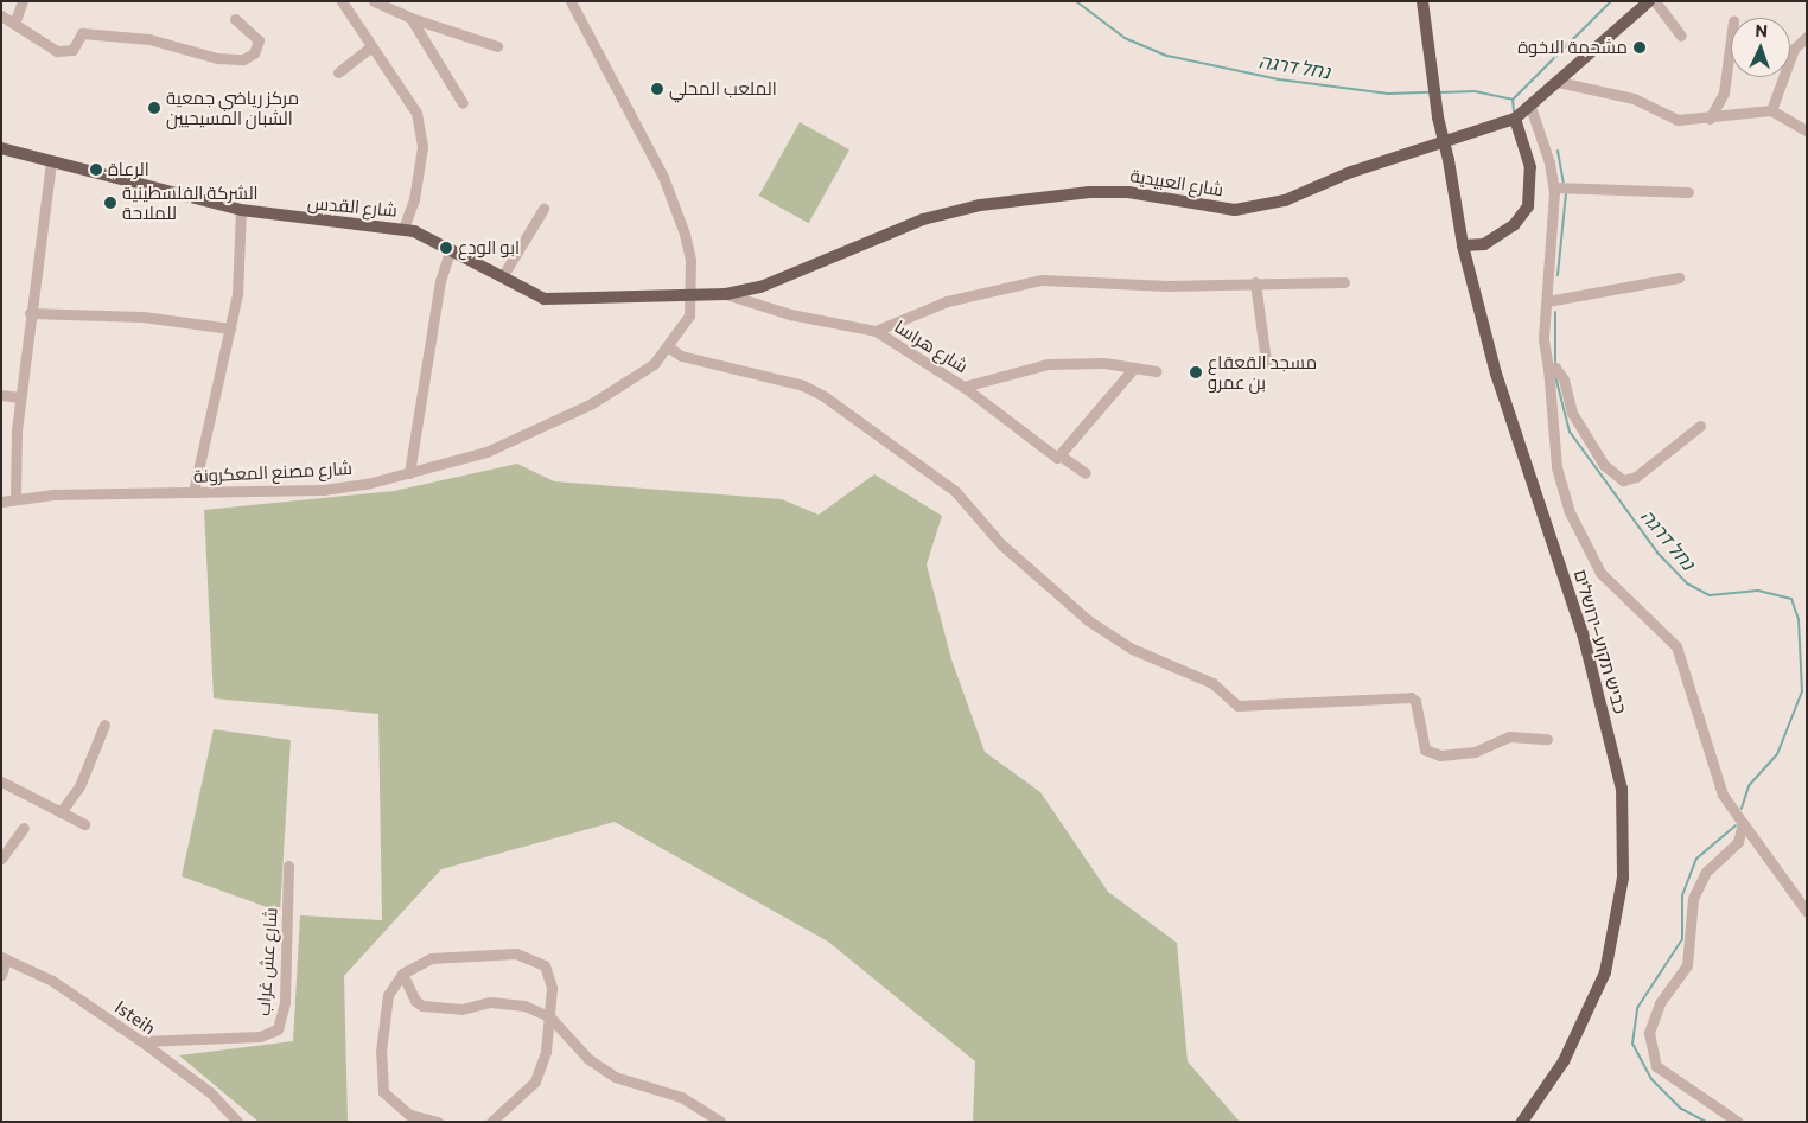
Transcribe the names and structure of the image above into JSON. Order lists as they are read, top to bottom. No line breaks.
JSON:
{"streets":{"main road":["شارع العبيدية","شارع القدس","כביש תקוע–ירושלים"],"street":["شارع هراسا","شارع مصنع المعكرونة","شارع عش غراب","Isteih"]},"crossings":[["شارع العبيدية","شارع القدس"],["شارع العبيدية","شارع هراسا"],["شارع العبيدية","شارع مصنع المعكرونة"],["شارع القدس","شارع مصنع المعكرونة"],["شارع عش غراب","Isteih"]],"water":["נחל דרגה"],"places":["مشحمة الاخوة","الملعب المحلي","مركز رياضي جمعية الشبان المسيحيين","الرعاة","الشركة الفلسطينية للملاحة","ابو الودع","مسجد القعقاع بن عمرو"],"north":"top"}
